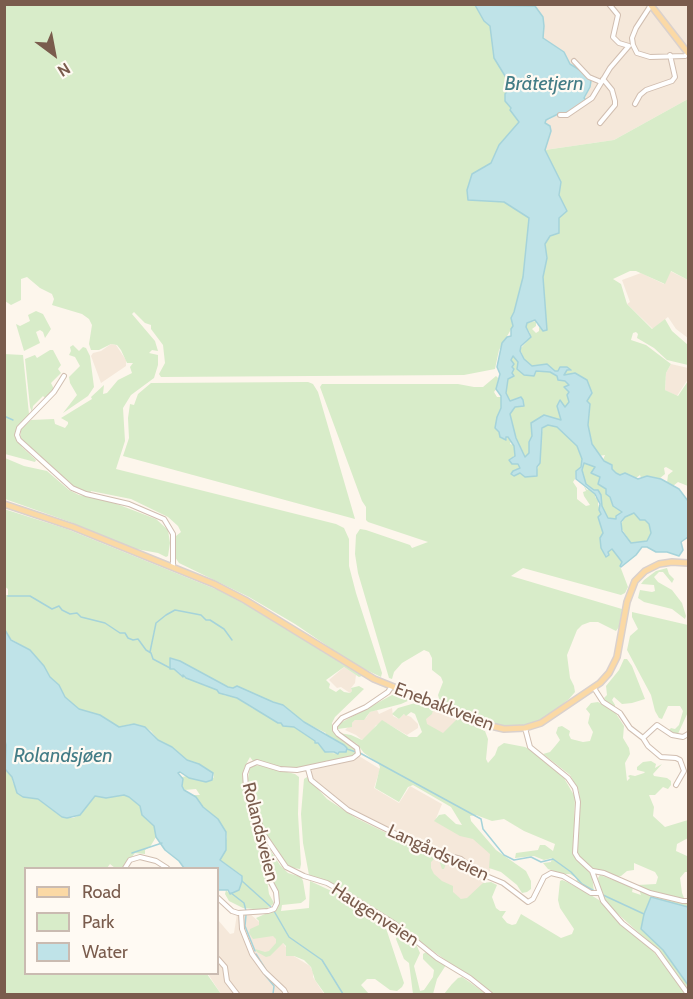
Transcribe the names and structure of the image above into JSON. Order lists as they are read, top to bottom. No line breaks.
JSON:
{"streets":{"main road":["Enebakkveien"],"street":["Rolandsveien","Langårdsveien","Haugenveien"]},"crossings":[["Enebakkveien","Rolandsveien"],["Rolandsveien","Langårdsveien"],["Rolandsveien","Haugenveien"]],"water":["Bråtetjern","Rolandsjøen"],"legend":["Road","Park","Water"],"north":"bottom right"}
